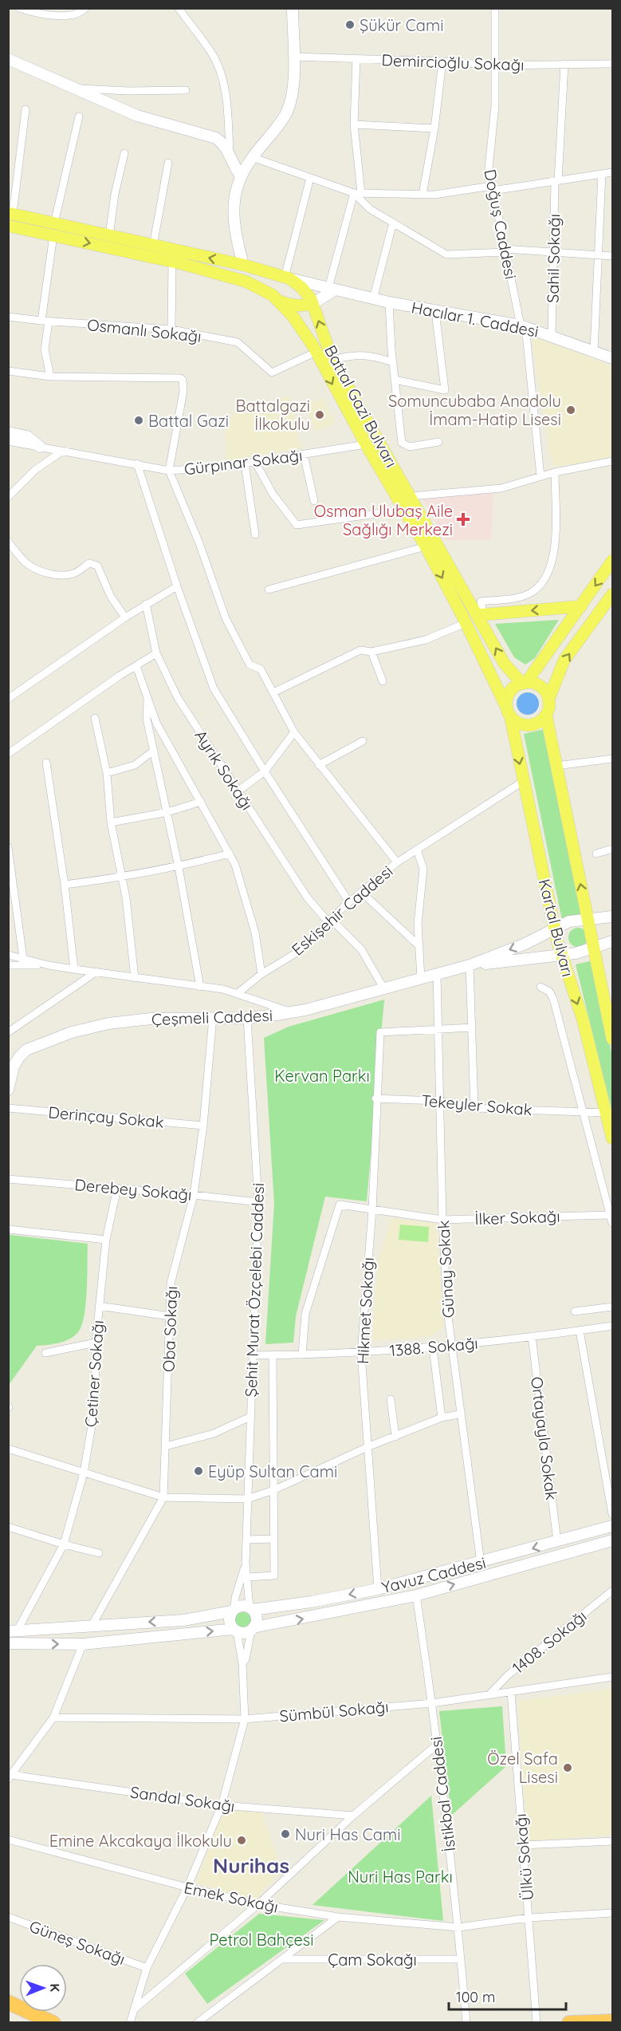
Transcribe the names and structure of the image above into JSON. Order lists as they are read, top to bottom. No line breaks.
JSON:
{"streets":{"main road":["Battal Gazi Bulvarı","Kartal Bulvarı"],"street":["Demircioğlu Sokağı","Doğuş Caddesi","Sahil Sokağı","Hacılar 1. Caddesi","Osmanlı Sokağı","Gürpınar Sokağı","Ayrık Sokağı","Eskişehir Caddesi","Çeşmeli Caddesi","Tekeyler Sokak","Derinçay Sokak","Derebey Sokağı","İlker Sokağı","Günay Sokak","Şehit Murat Özçelebi Caddesi","Hikmet Sokağı","Oba Sokağı","1388. Sokağı","Çetiner Sokağı","Ortayayla Sokak","Yavuz Caddesi","1408. Sokağı","Sümbül Sokağı","İstikbal Caddesi","Sandal Sokağı","Ülkü Sokağı","Emek Sokağı","Güneş Sokağı","Çam Sokağı"]},"crossings":[["Demircioğlu Sokağı","Doğuş Caddesi"],["Demircioğlu Sokağı","Sahil Sokağı"],["Doğuş Caddesi","Hacılar 1. Caddesi"],["Sahil Sokağı","Hacılar 1. Caddesi"],["Hacılar 1. Caddesi","Battal Gazi Bulvarı"],["Osmanlı Sokağı","Battal Gazi Bulvarı"],["Battal Gazi Bulvarı","Gürpınar Sokağı"],["Battal Gazi Bulvarı","Kartal Bulvarı"],["Ayrık Sokağı","Eskişehir Caddesi"],["Ayrık Sokağı","Çeşmeli Caddesi"],["Eskişehir Caddesi","Kartal Bulvarı"],["Kartal Bulvarı","Çeşmeli Caddesi"],["Kartal Bulvarı","Tekeyler Sokak"],["Çeşmeli Caddesi","Günay Sokak"],["Çeşmeli Caddesi","Şehit Murat Özçelebi Caddesi"],["Çeşmeli Caddesi","Oba Sokağı"],["Tekeyler Sokak","Günay Sokak"],["Tekeyler Sokak","Hikmet Sokağı"],["Derinçay Sokak","Oba Sokağı"],["Derebey Sokağı","Şehit Murat Özçelebi Caddesi"],["Derebey Sokağı","Oba Sokağı"],["Derebey Sokağı","Çetiner Sokağı"],["İlker Sokağı","Günay Sokak"],["İlker Sokağı","Hikmet Sokağı"],["İlker Sokağı","1388. Sokağı"],["Günay Sokak","Hikmet Sokağı"],["Günay Sokak","1388. Sokağı"],["Günay Sokak","Yavuz Caddesi"],["Şehit Murat Özçelebi Caddesi","1388. Sokağı"],["Şehit Murat Özçelebi Caddesi","Yavuz Caddesi"],["Hikmet Sokağı","1388. Sokağı"],["Hikmet Sokağı","Yavuz Caddesi"],["1388. Sokağı","Ortayayla Sokak"],["Ortayayla Sokak","Yavuz Caddesi"],["Yavuz Caddesi","İstikbal Caddesi"],["1408. Sokağı","Sümbül Sokağı"],["Sümbül Sokağı","İstikbal Caddesi"],["Sümbül Sokağı","Ülkü Sokağı"],["İstikbal Caddesi","Emek Sokağı"],["İstikbal Caddesi","Çam Sokağı"],["Ülkü Sokağı","Emek Sokağı"]],"districts":["Nurihas"],"parks":["Kervan Parkı","Nuri Has Parkı","Petrol Bahçesi"],"places":{"other":["Şükür Cami","Somuncubaba Anadolu İmam-Hatip Lisesi","Battalgazi İlkokulu","Battal Gazi","Eyüp Sultan Cami","Özel Safa Lisesi","Nuri Has Cami","Emine Akcakaya İlkokulu"],"health":["Osman Ulubaş Aile Sağlığı Merkezi"]},"scale_bar":"100 m","north":"right"}
